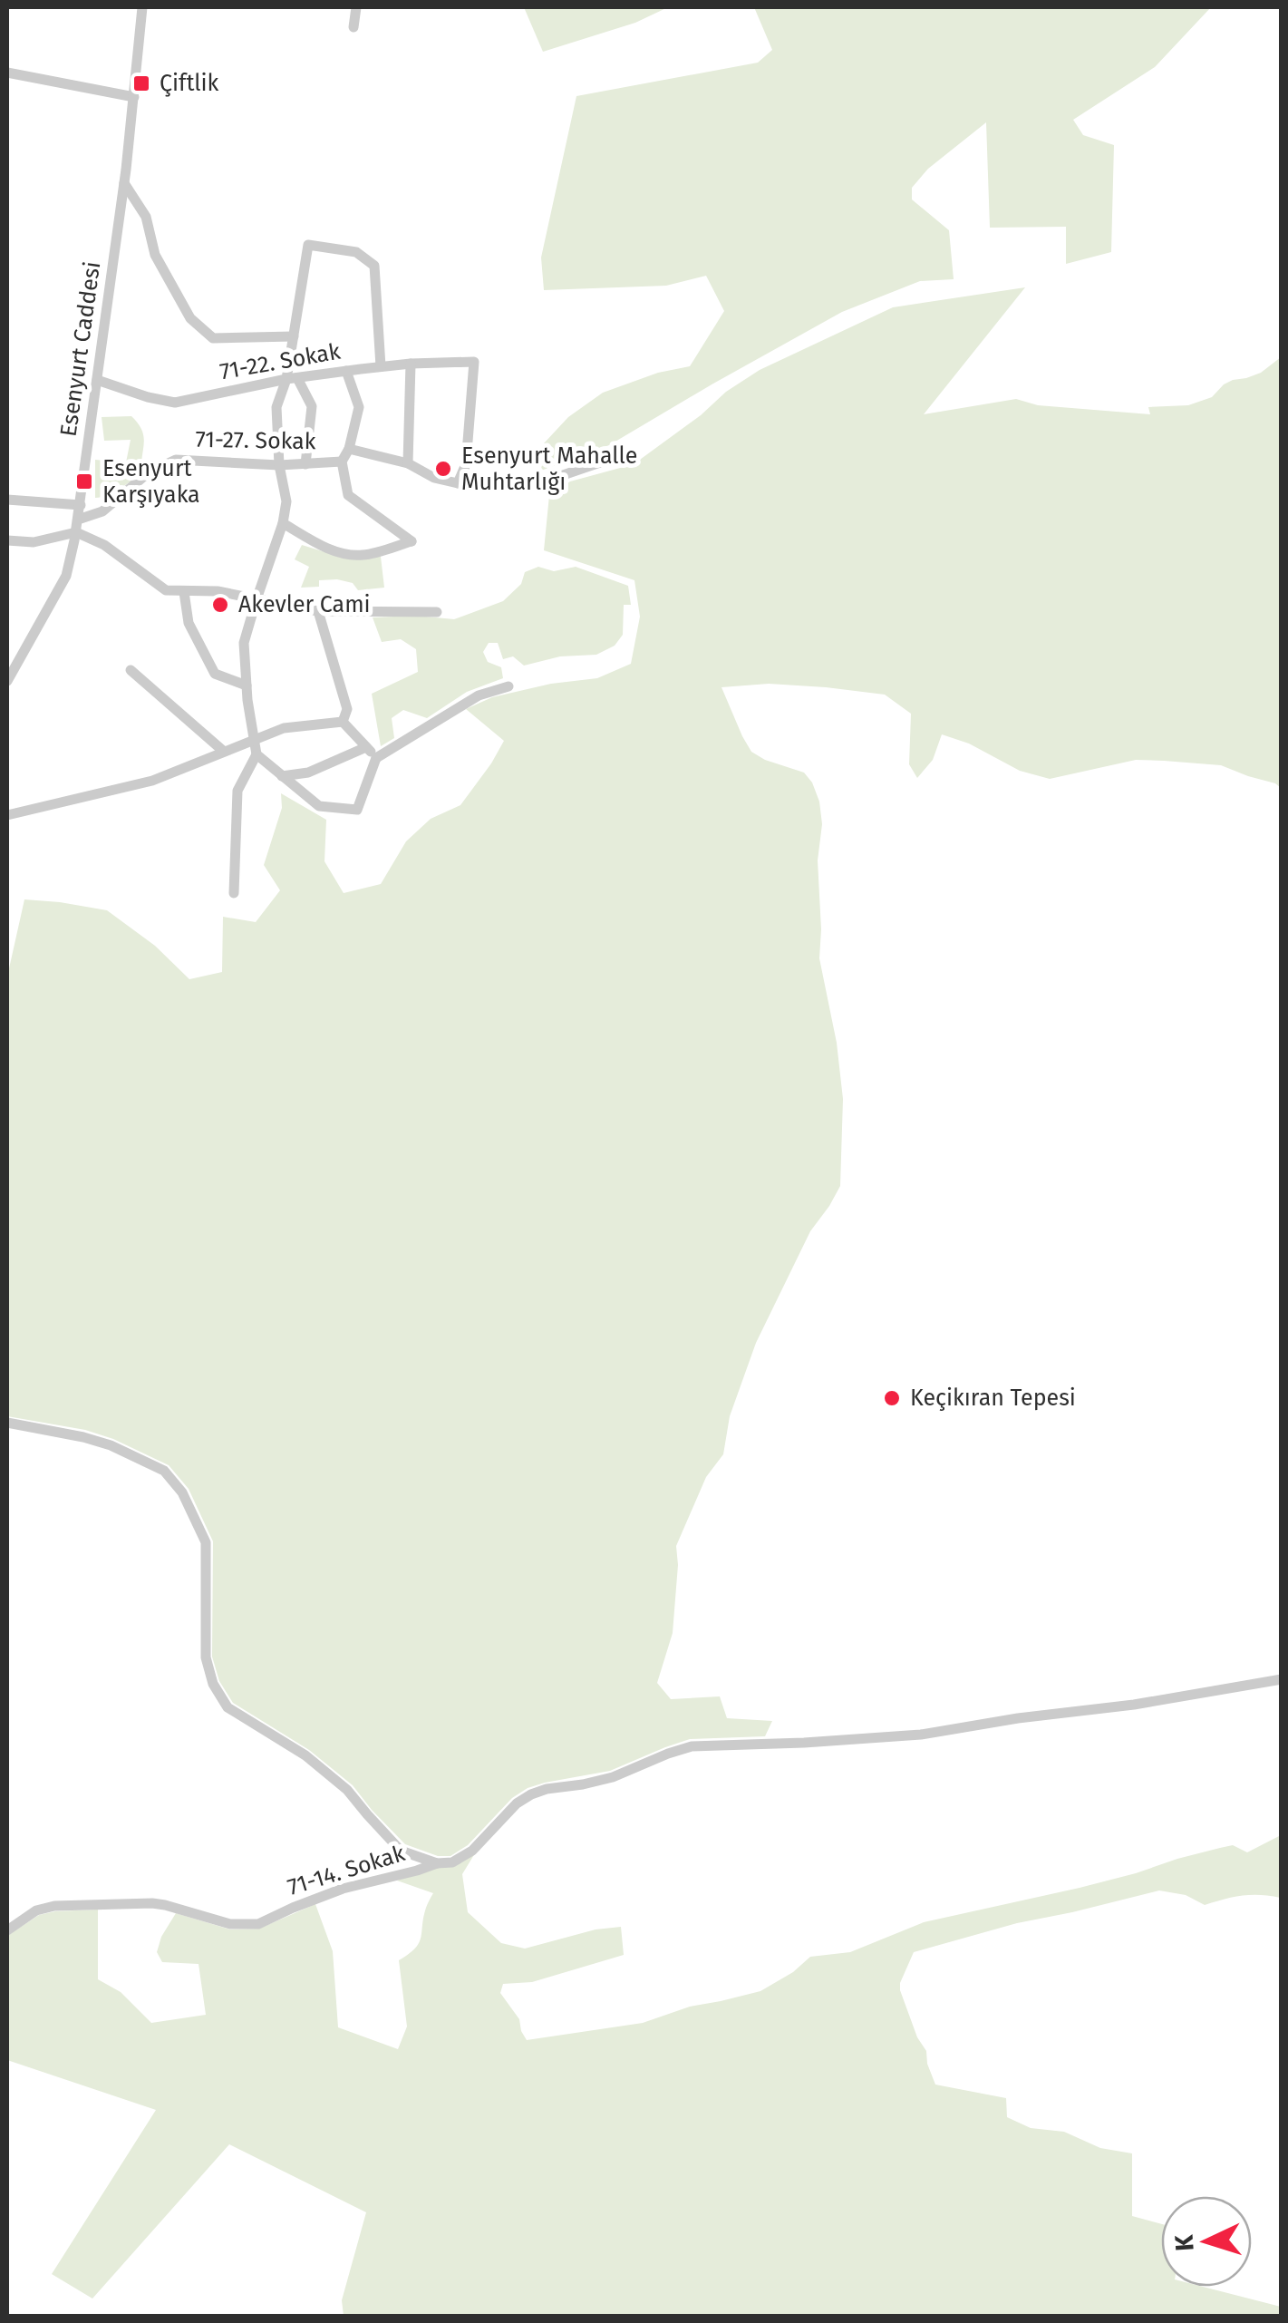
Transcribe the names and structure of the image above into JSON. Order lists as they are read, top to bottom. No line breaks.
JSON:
{"streets":{"street":["Esenyurt Caddesi","71-22. Sokak","71-27. Sokak","71-14. Sokak"]},"crossings":[["Esenyurt Caddesi","71-22. Sokak"],["Esenyurt Caddesi","71-27. Sokak"],["71-22. Sokak","71-27. Sokak"]],"places":{"transit":["Çiftlik","Esenyurt Karşıyaka"],"other":["Esenyurt Mahalle Muhtarlığı","Akevler Cami","Keçikıran Tepesi"]},"north":"left"}
